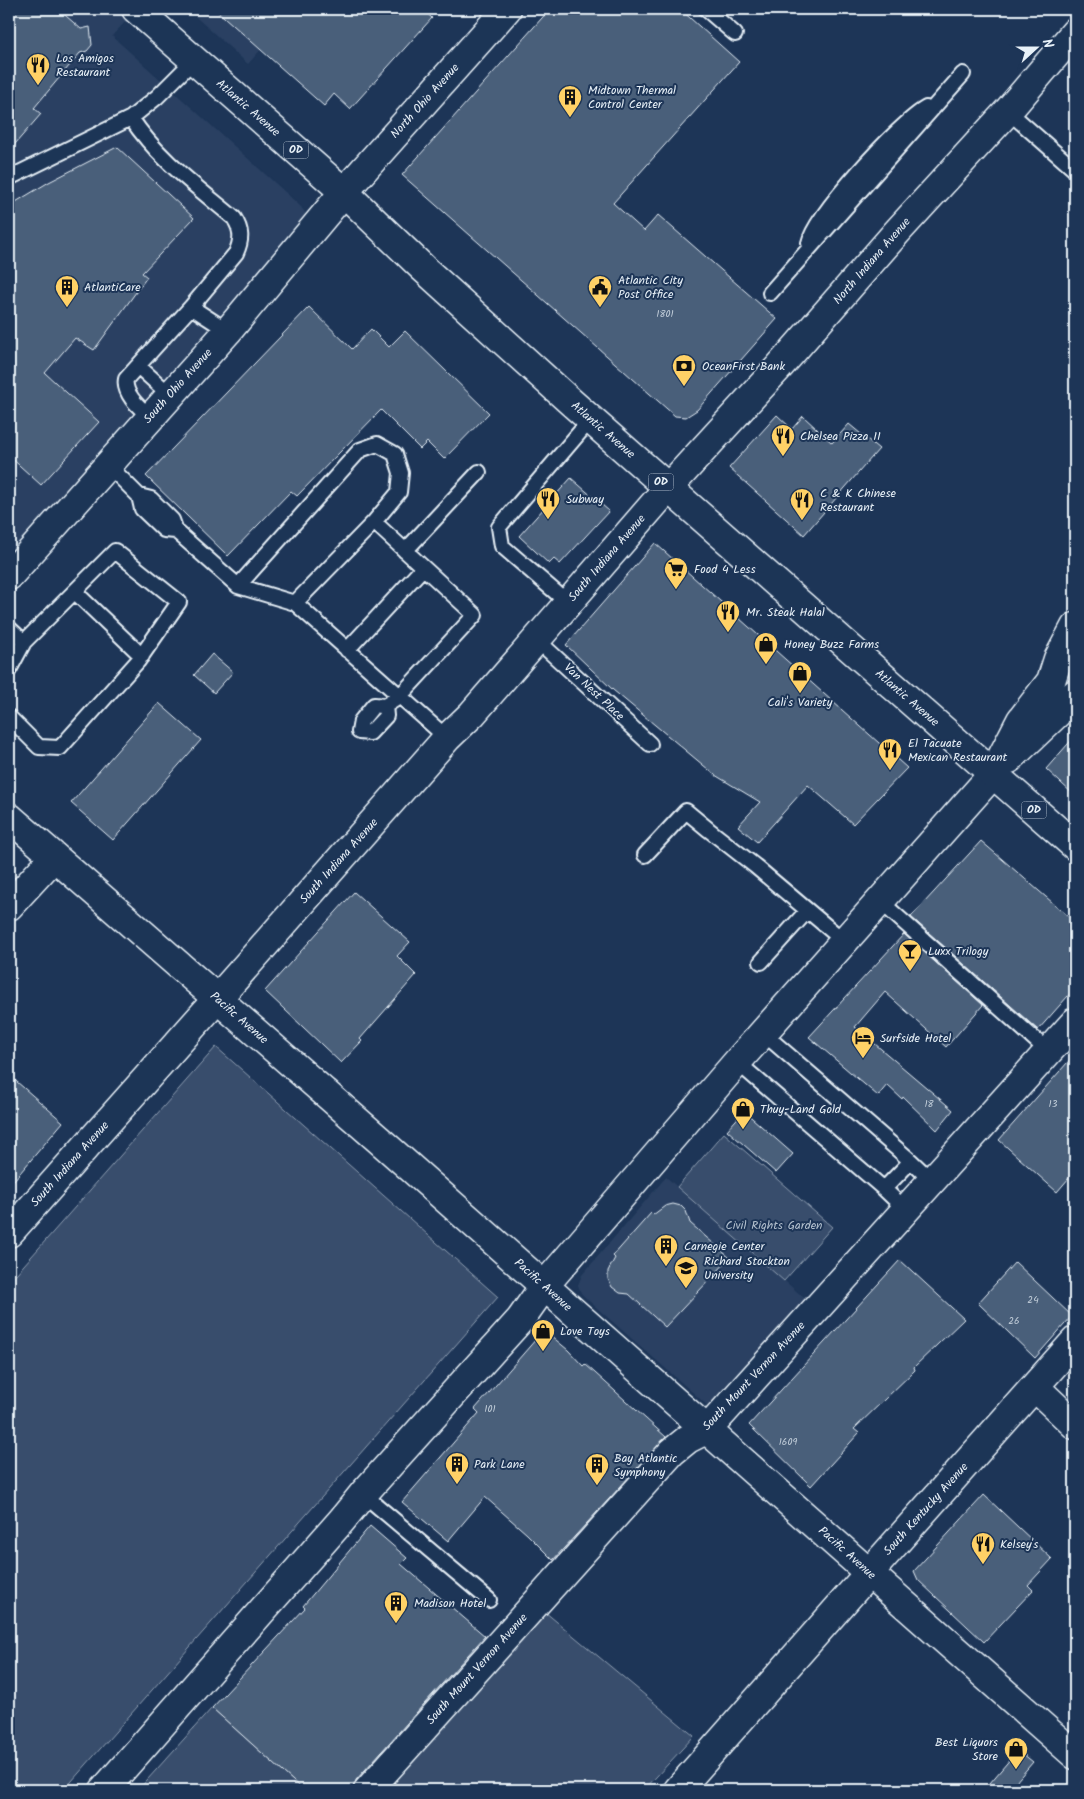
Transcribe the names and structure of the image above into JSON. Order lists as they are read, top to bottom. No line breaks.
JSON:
{"streets":{"main road":["North Ohio Avenue","Atlantic Avenue","OD","North Indiana Avenue","South Ohio Avenue","South Indiana Avenue","Pacific Avenue","South Mount Vernon Avenue","South Kentucky Avenue"],"lane":["Van Nest Place"]},"crossings":[["North Ohio Avenue","Atlantic Avenue"],["North Ohio Avenue","South Ohio Avenue"],["Atlantic Avenue","North Indiana Avenue"],["Atlantic Avenue","South Ohio Avenue"],["Atlantic Avenue","South Indiana Avenue"],["North Indiana Avenue","South Indiana Avenue"],["South Indiana Avenue","Van Nest Place"],["South Indiana Avenue","Pacific Avenue"],["Pacific Avenue","South Mount Vernon Avenue"],["Pacific Avenue","South Kentucky Avenue"]],"parks":["Civil Rights Garden"],"places":{"restaurant":["Los Amigos Restaurant","Chelsea Pizza II","Subway","C & K Chinese Restaurant","Mr. Steak Halal","El Tacuate Mexican Restaurant","Kelsey's"],"building":["Midtown Thermal Control Center","AtlantiCare","Carnegie Center","Park Lane","Bay Atlantic Symphony","Madison Hotel"],"public building":["Atlantic City Post Office"],"bank":["OceanFirst Bank"],"supermarket":["Food 4 Less"],"shop":["Honey Buzz Farms","Cali's Variety","Thuy-Land Gold","Love Toys","Best Liquors Store"],"bar":["Luxx Trilogy"],"hotel":["Surfside Hotel"],"school or university":["Richard Stockton University"]},"house_numbers":["1801","18","13","24","26","101","1609"],"north":"right"}
